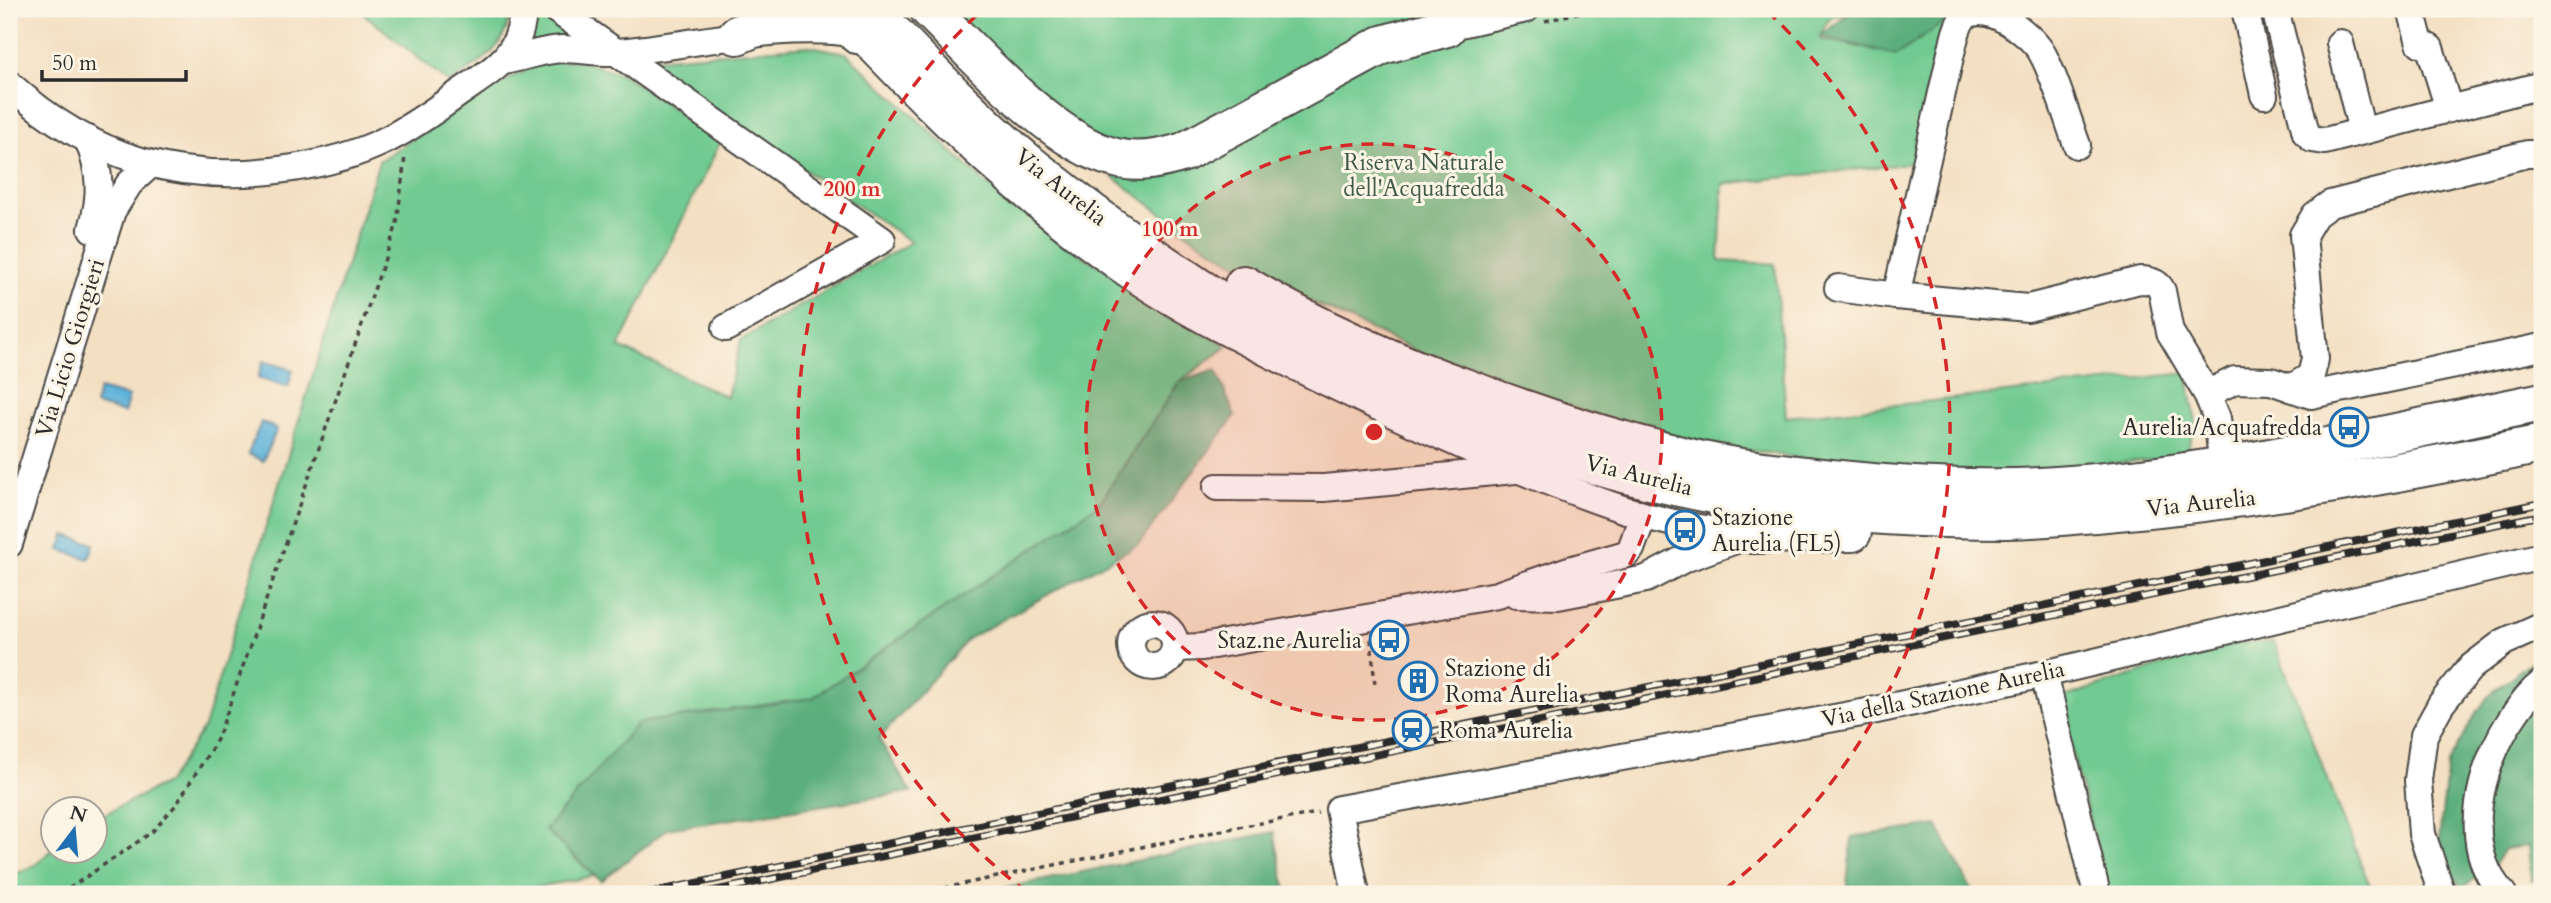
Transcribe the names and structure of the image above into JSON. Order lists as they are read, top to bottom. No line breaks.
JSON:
{"streets":{"highway":["Via Aurelia"],"street":["Via Licio Giorgieri","Via della Stazione Aurelia"]},"parks":["Riserva Naturale dell'Acquafredda"],"places":{"bus stop":["Aurelia/Acquafredda","Stazione Aurelia (FL5)","Staz.ne Aurelia"],"building":["Stazione di Roma Aurelia"],"station":["Roma Aurelia"]},"scale_bar":"50 m","north":"top","rings":["200 m","100 m"]}
